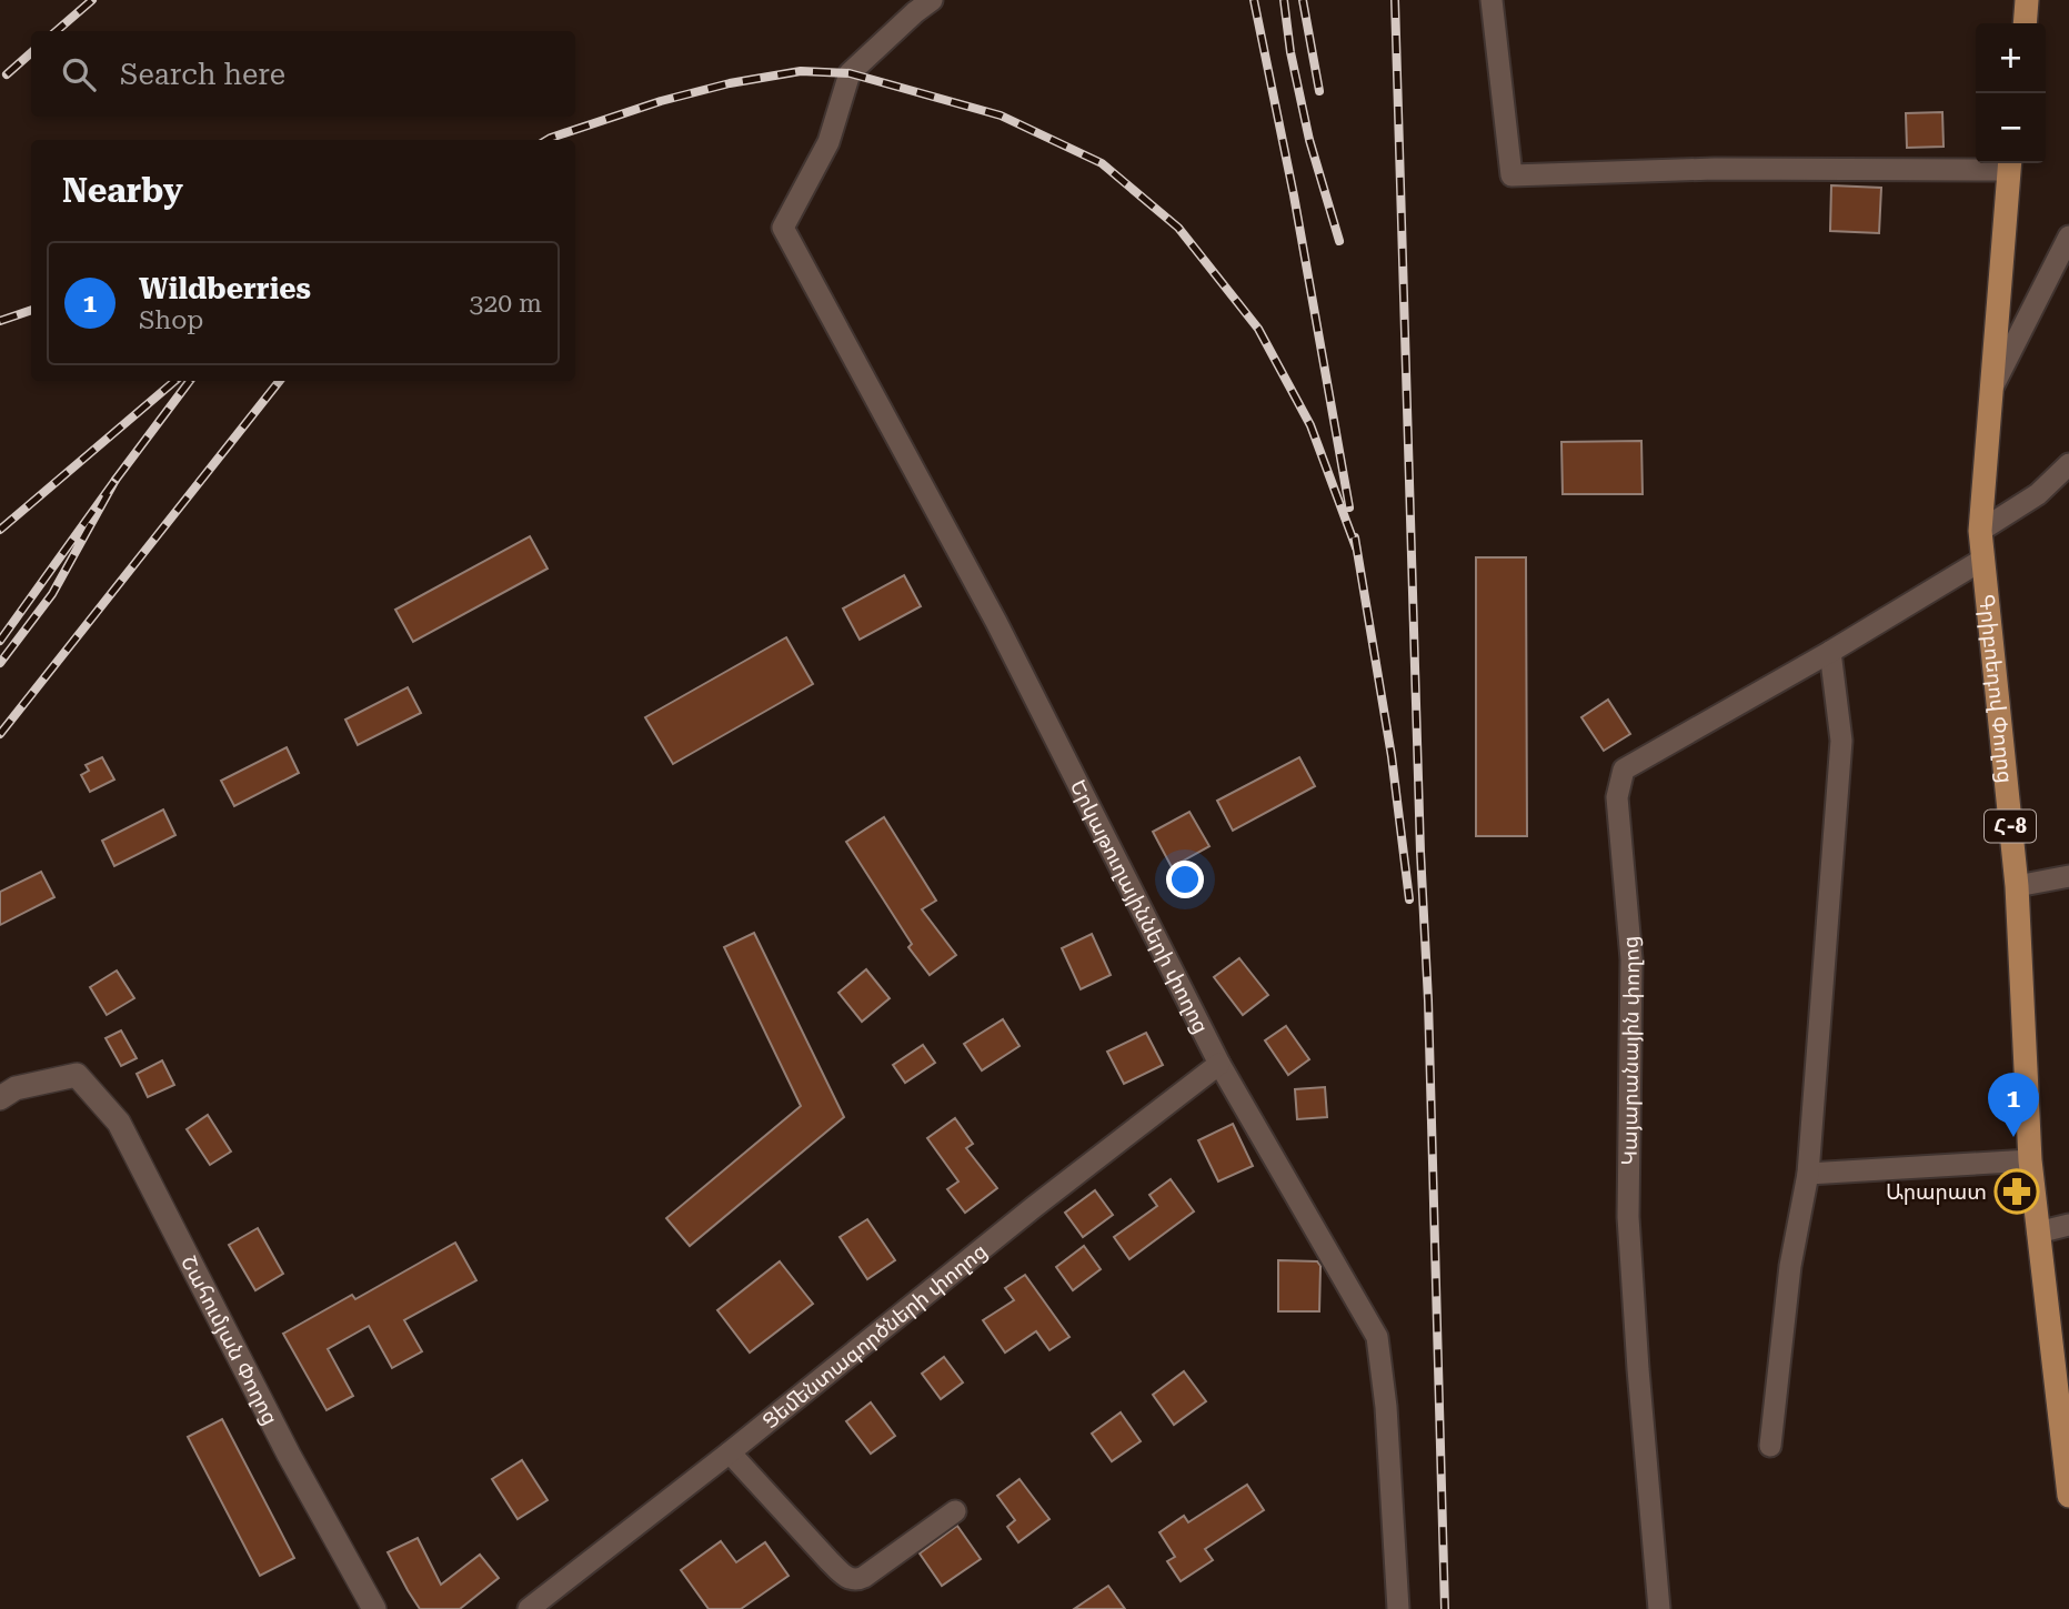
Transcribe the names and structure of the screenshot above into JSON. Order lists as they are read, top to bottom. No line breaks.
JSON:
{"streets":{"main road":["Գրիբոեդով Փողոց","Հ-8"],"street":["Երկաթուղայինների փողոց","Կայարանային փողոց","Ցեմենտագործների փողոց","Շահումյան Փողոց"]},"crossings":[["Գրիբոեդով Փողոց","Կայարանային փողոց"],["Երկաթուղայինների փողոց","Ցեմենտագործների փողոց"]],"places":{"pharmacy":["Արարատ"]},"page":{"map_buttons":["+","−"],"search":"Search here","heading":"Nearby","list":[{"mark":"1","name":"Wildberries","note":"Shop","value":"320 m"}],"pins":"1"}}
